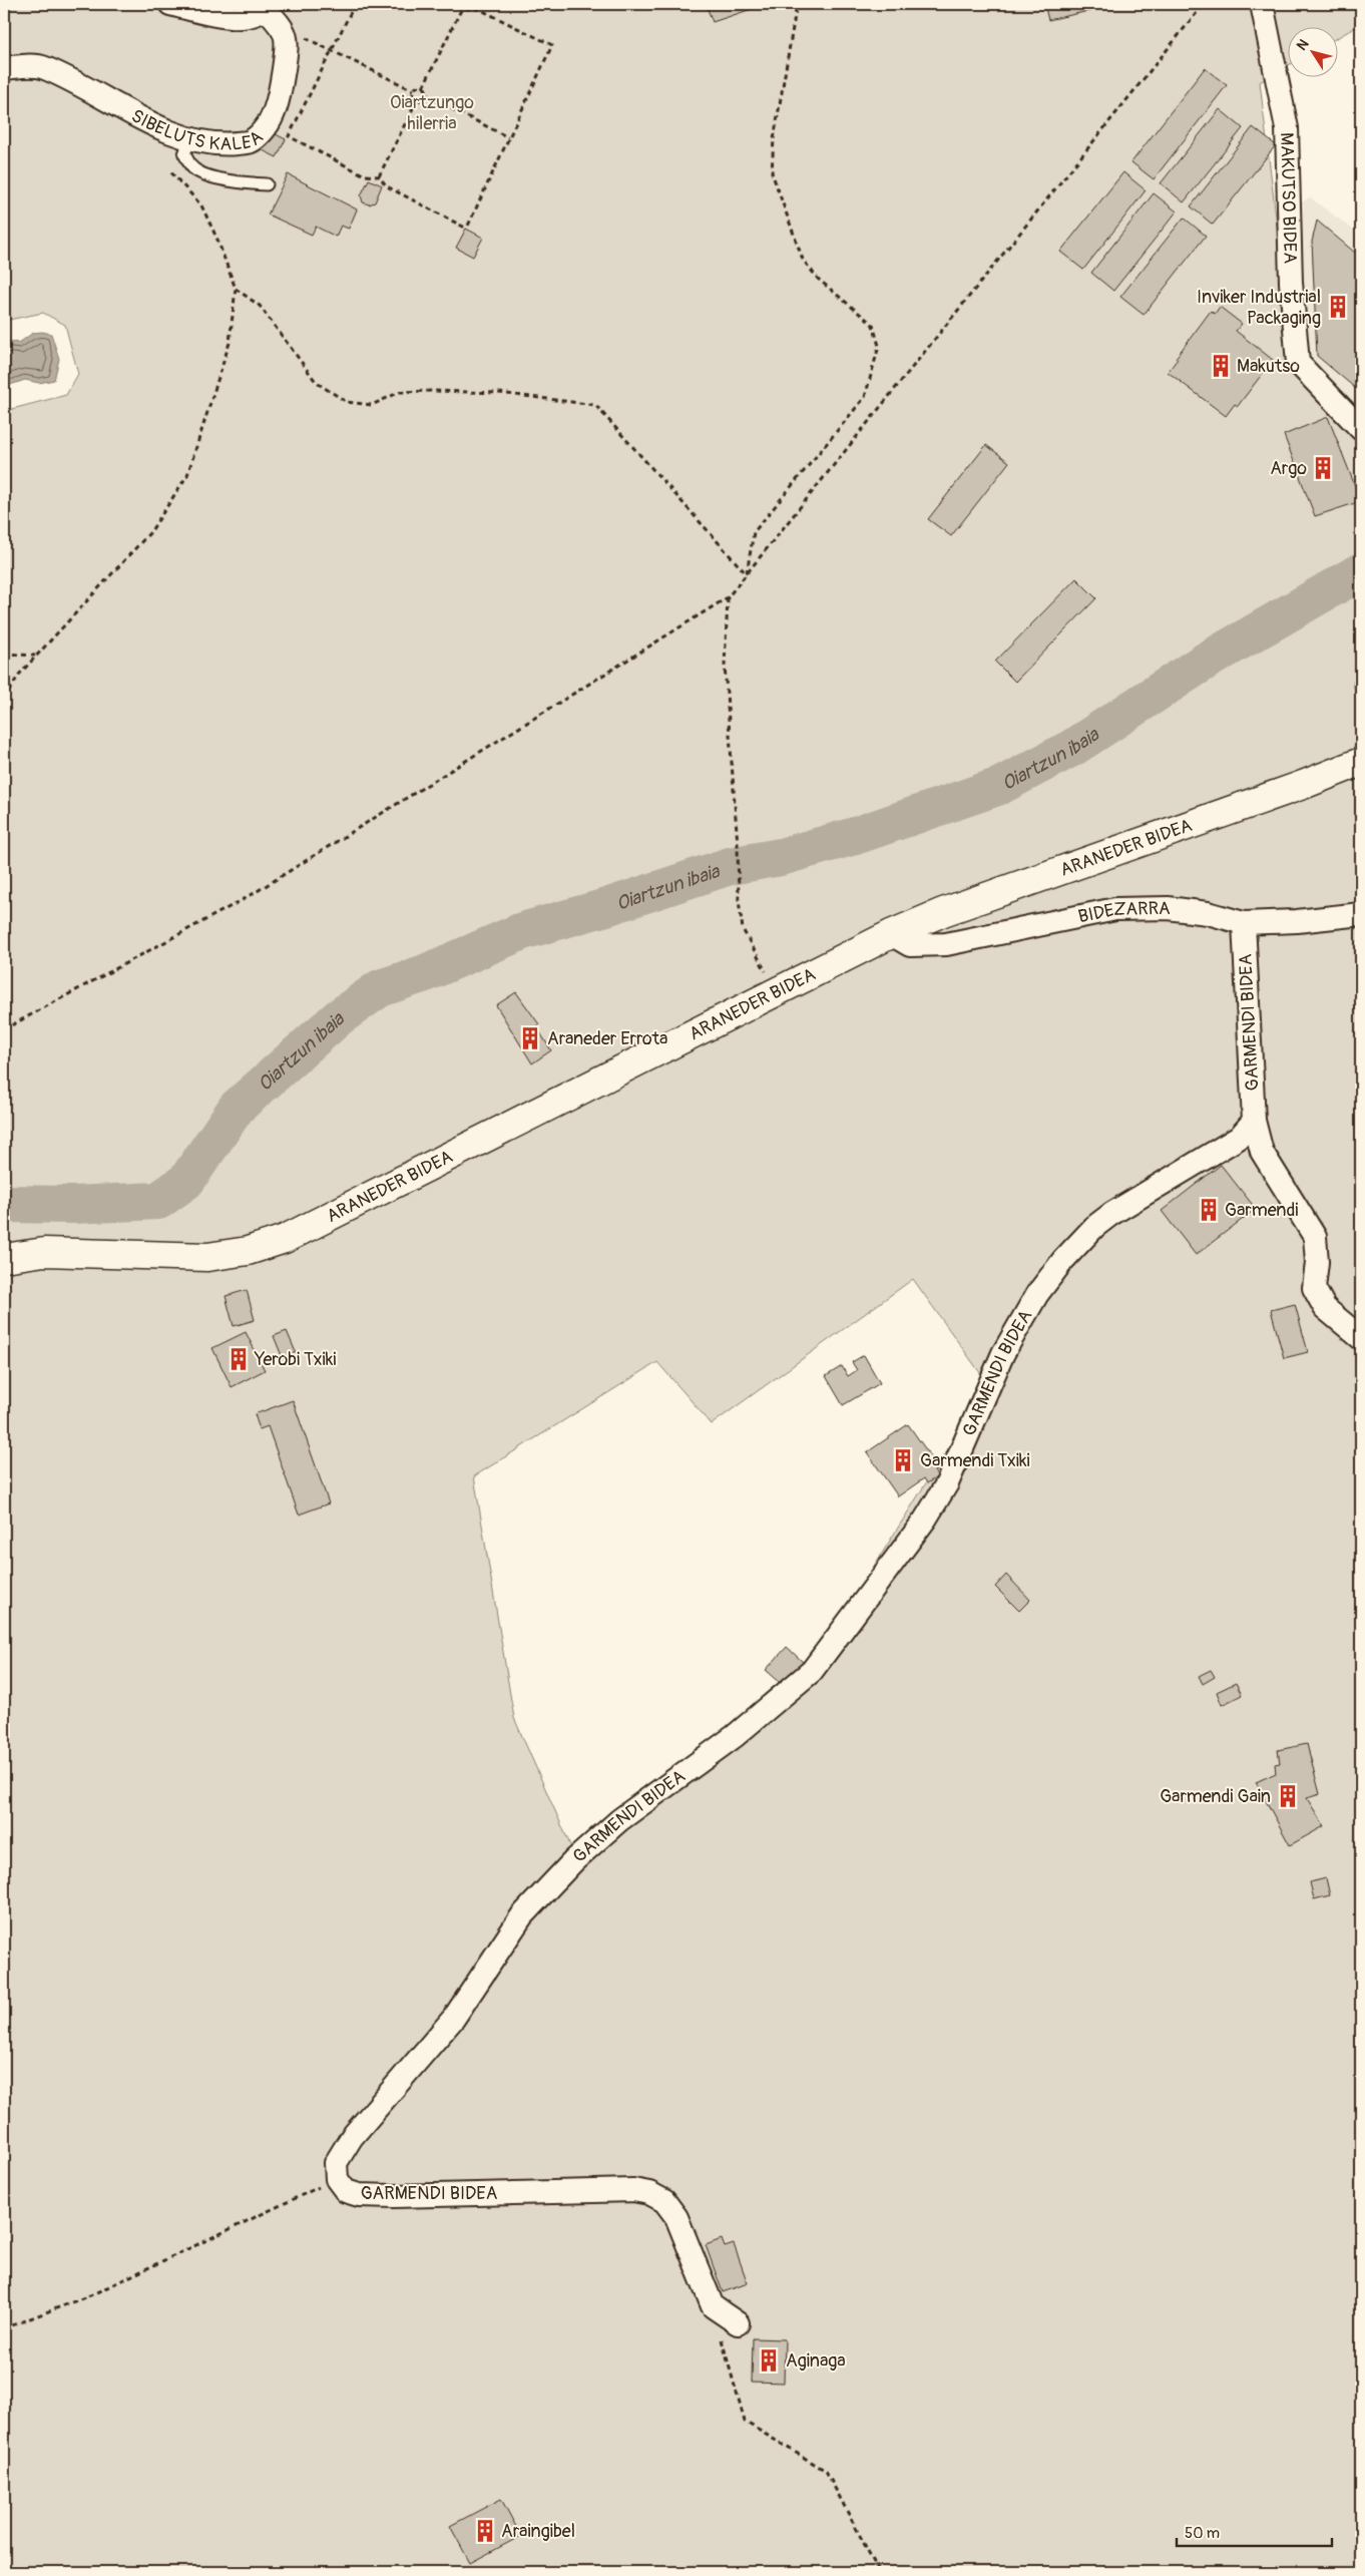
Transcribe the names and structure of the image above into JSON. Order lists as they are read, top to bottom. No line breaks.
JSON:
{"streets":{"street":["SIBELUTS KALEA","MAKUTSO BIDEA","ARANEDER BIDEA","BIDEZARRA","GARMENDI BIDEA"]},"crossings":[["ARANEDER BIDEA","BIDEZARRA"],["BIDEZARRA","GARMENDI BIDEA"]],"water":["Oiartzun ibaia"],"parks":["Oiartzungo hilerria"],"places":{"building":["Inviker Industrial Packaging","Makutso","Argo","Araneder Errota","Garmendi","Yerobi Txiki","Garmendi Txiki","Garmendi Gain","Aginaga","Araingibel"]},"scale_bar":"50 m","north":"top left"}
